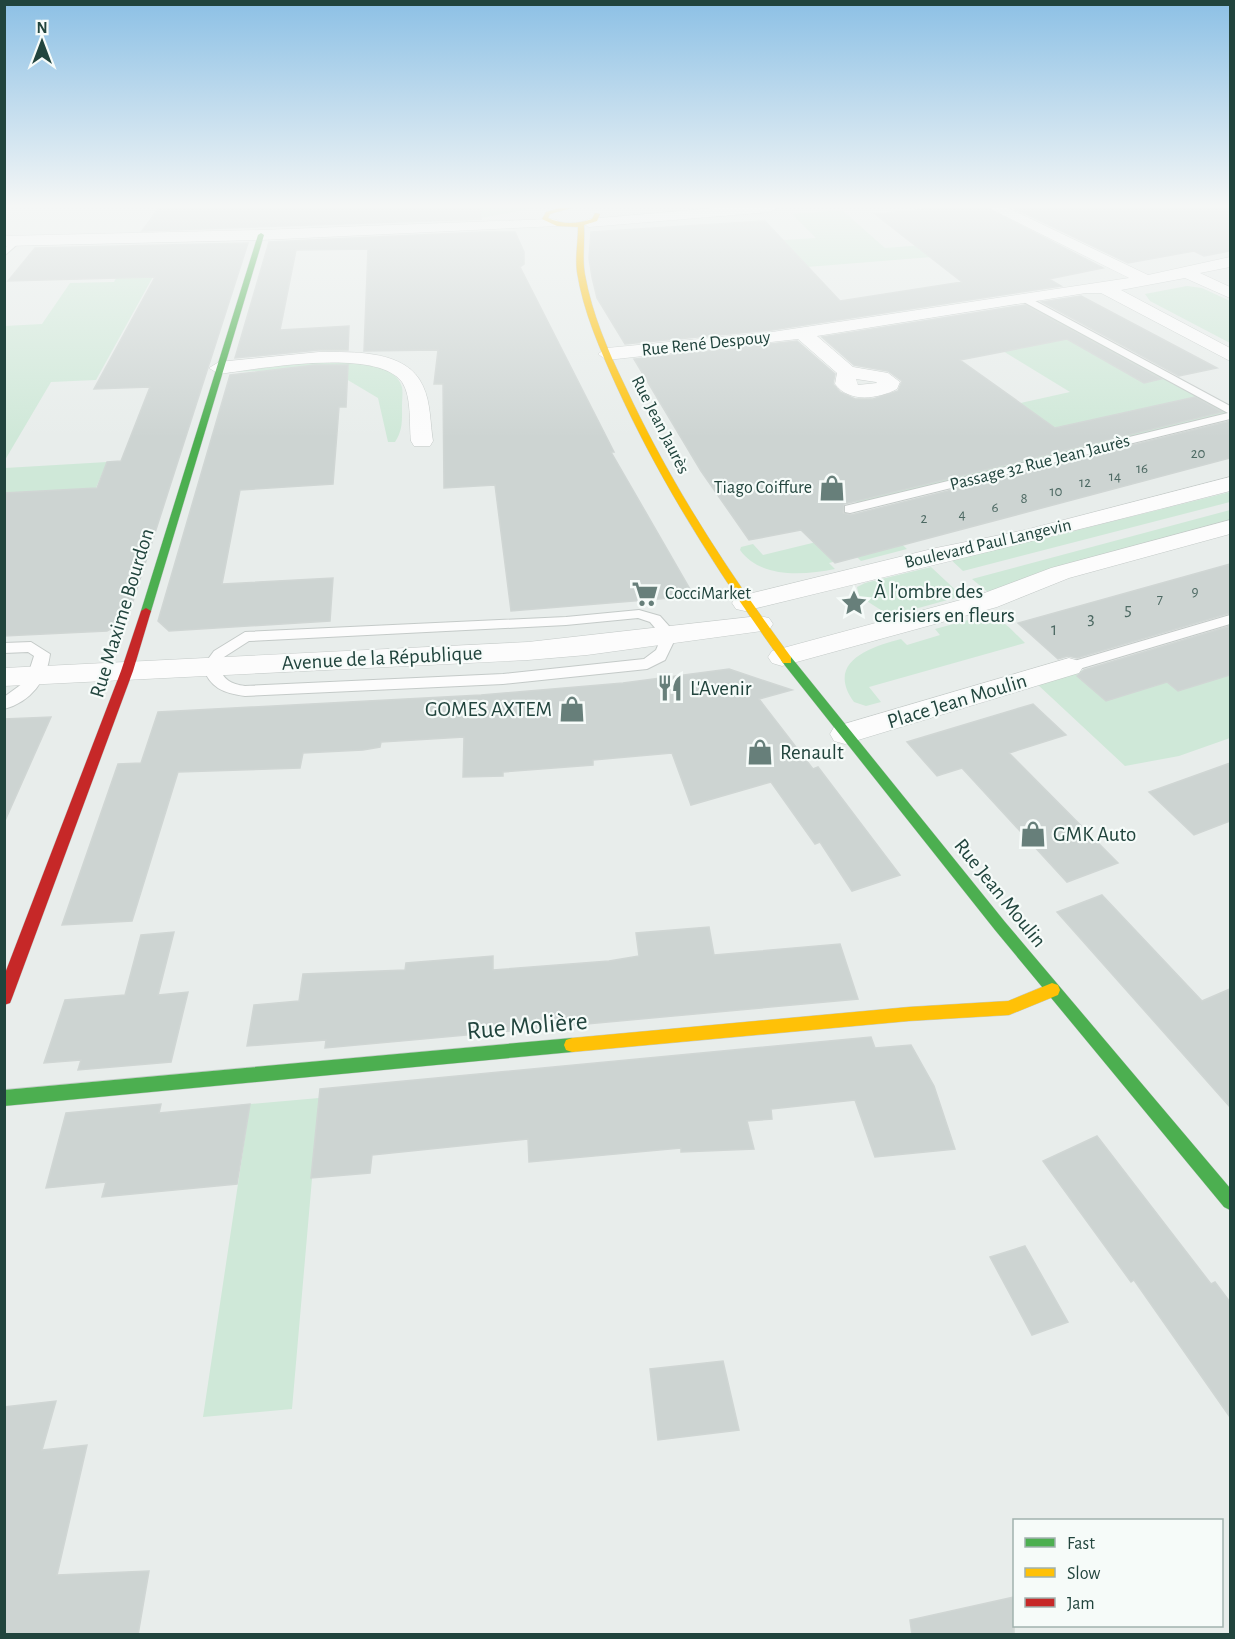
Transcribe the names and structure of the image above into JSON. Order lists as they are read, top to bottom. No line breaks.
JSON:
{"streets":{"street":["Rue René Despouy","Rue Jean Jaurès","Boulevard Paul Langevin","Rue Maxime Bourdon","Avenue de la République","Place Jean Moulin","Rue Jean Moulin","Rue Molière"],"lane":["Passage 32 Rue Jean Jaurès"]},"crossings":[["Rue René Despouy","Rue Jean Jaurès"],["Rue Jean Jaurès","Boulevard Paul Langevin"],["Rue Jean Jaurès","Avenue de la République"],["Rue Jean Jaurès","Rue Jean Moulin"],["Boulevard Paul Langevin","Avenue de la République"],["Boulevard Paul Langevin","Rue Jean Moulin"],["Rue Maxime Bourdon","Avenue de la République"],["Avenue de la République","Rue Jean Moulin"],["Place Jean Moulin","Rue Jean Moulin"],["Rue Jean Moulin","Rue Molière"]],"places":{"shop":["Tiago Coiffure","GOMES AXTEM","Renault","GMK Auto"],"supermarket":["CocciMarket"],"place":["À l'ombre des cerisiers en fleurs"],"restaurant":["L'Avenir"]},"house_numbers":["20","16","14","12","10","8","6","4","2","9","7","5","3","1"],"legend":["Fast","Slow","Jam"],"north":"top"}
